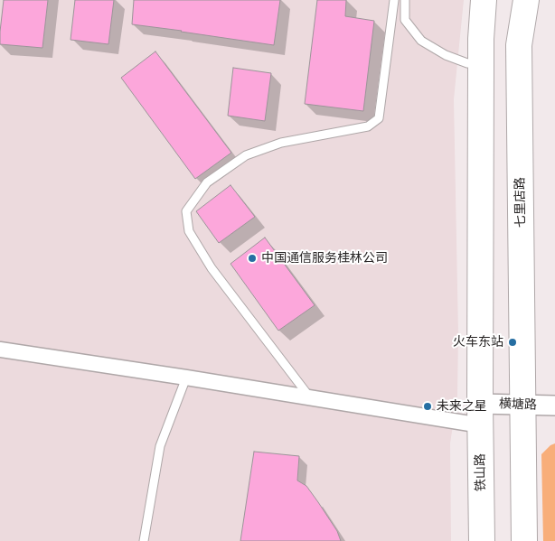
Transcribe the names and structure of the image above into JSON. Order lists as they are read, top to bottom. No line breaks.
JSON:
{"streets":{"highway":["七里店路","铁山路"],"street":["横塘路"]},"crossings":[["七里店路","横塘路"],["横塘路","铁山路"]],"places":["中国通信服务桂林公司","火车东站","未来之星"]}
